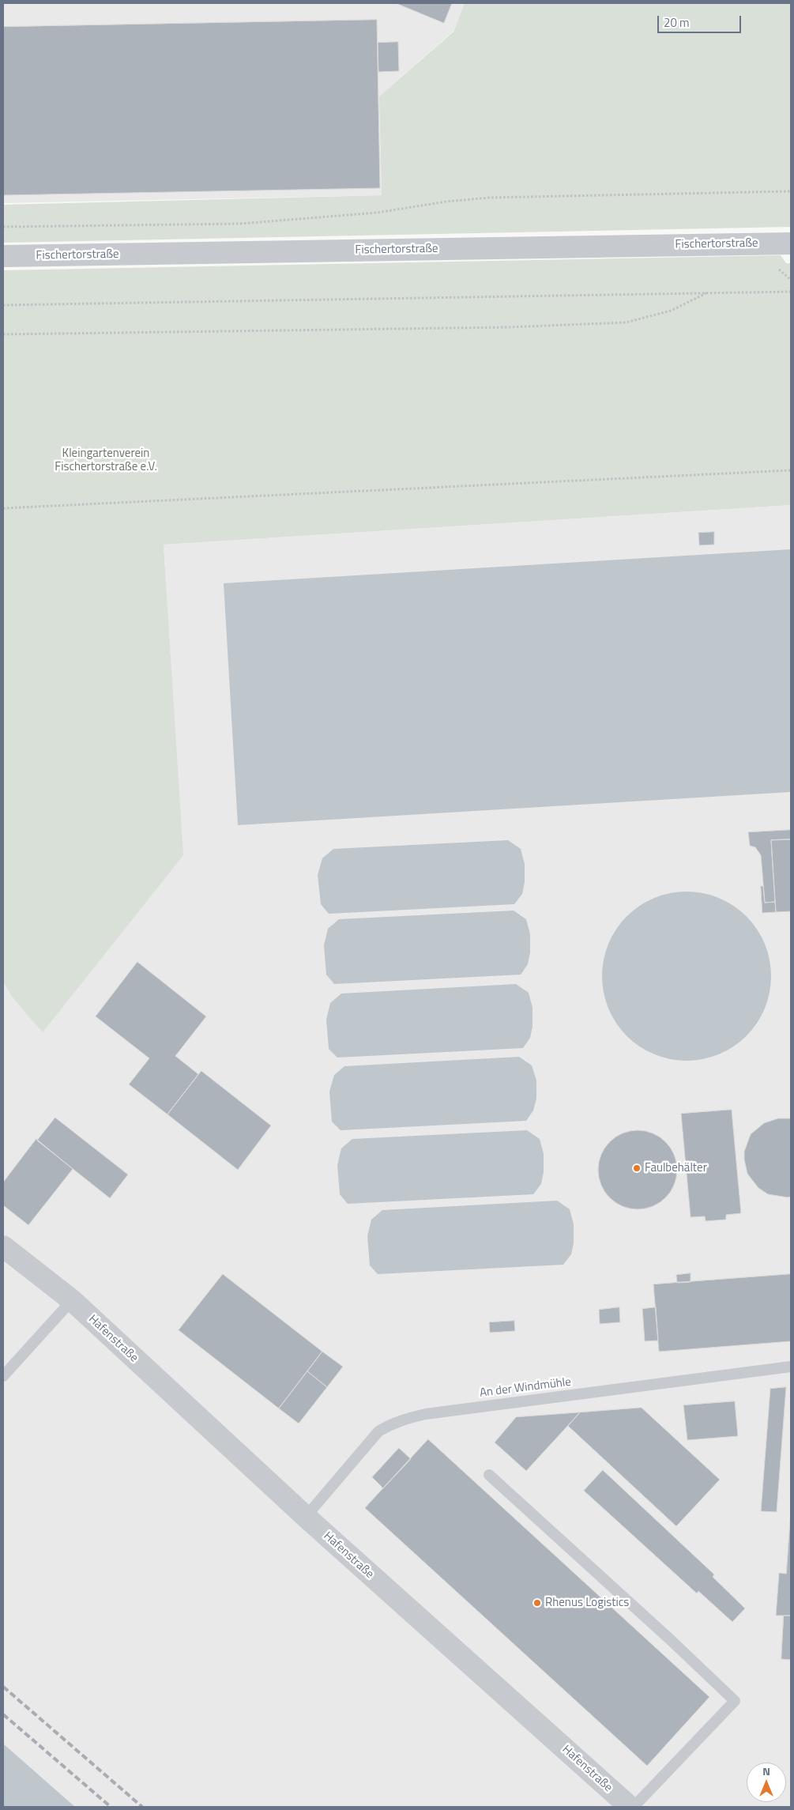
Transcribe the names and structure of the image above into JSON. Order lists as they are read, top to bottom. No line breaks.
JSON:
{"streets":{"street":["Fischertorstraße","Hafenstraße"],"lane":["An der Windmühle"]},"crossings":[["Hafenstraße","An der Windmühle"]],"parks":["Kleingartenverein Fischertorstraße e.V."],"places":["Faulbehälter","Rhenus Logistics"],"scale_bar":"20 m","north":"top"}
